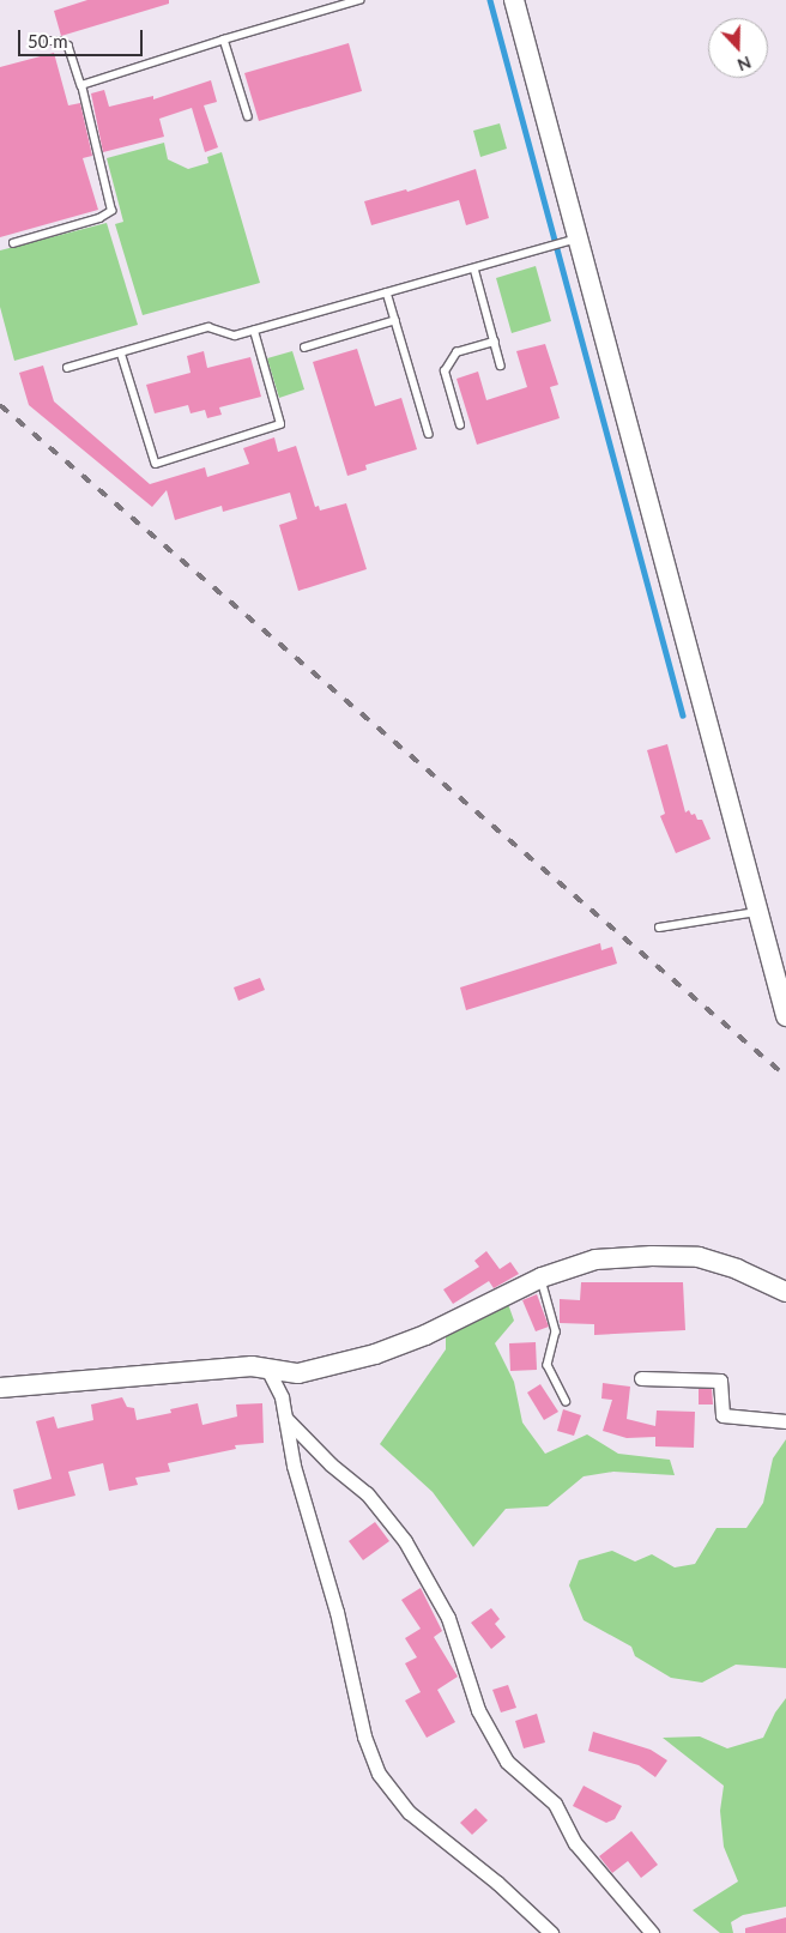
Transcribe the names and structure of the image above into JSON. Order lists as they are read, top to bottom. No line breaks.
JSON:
{"scale_bar":"50 m","north":"bottom"}
